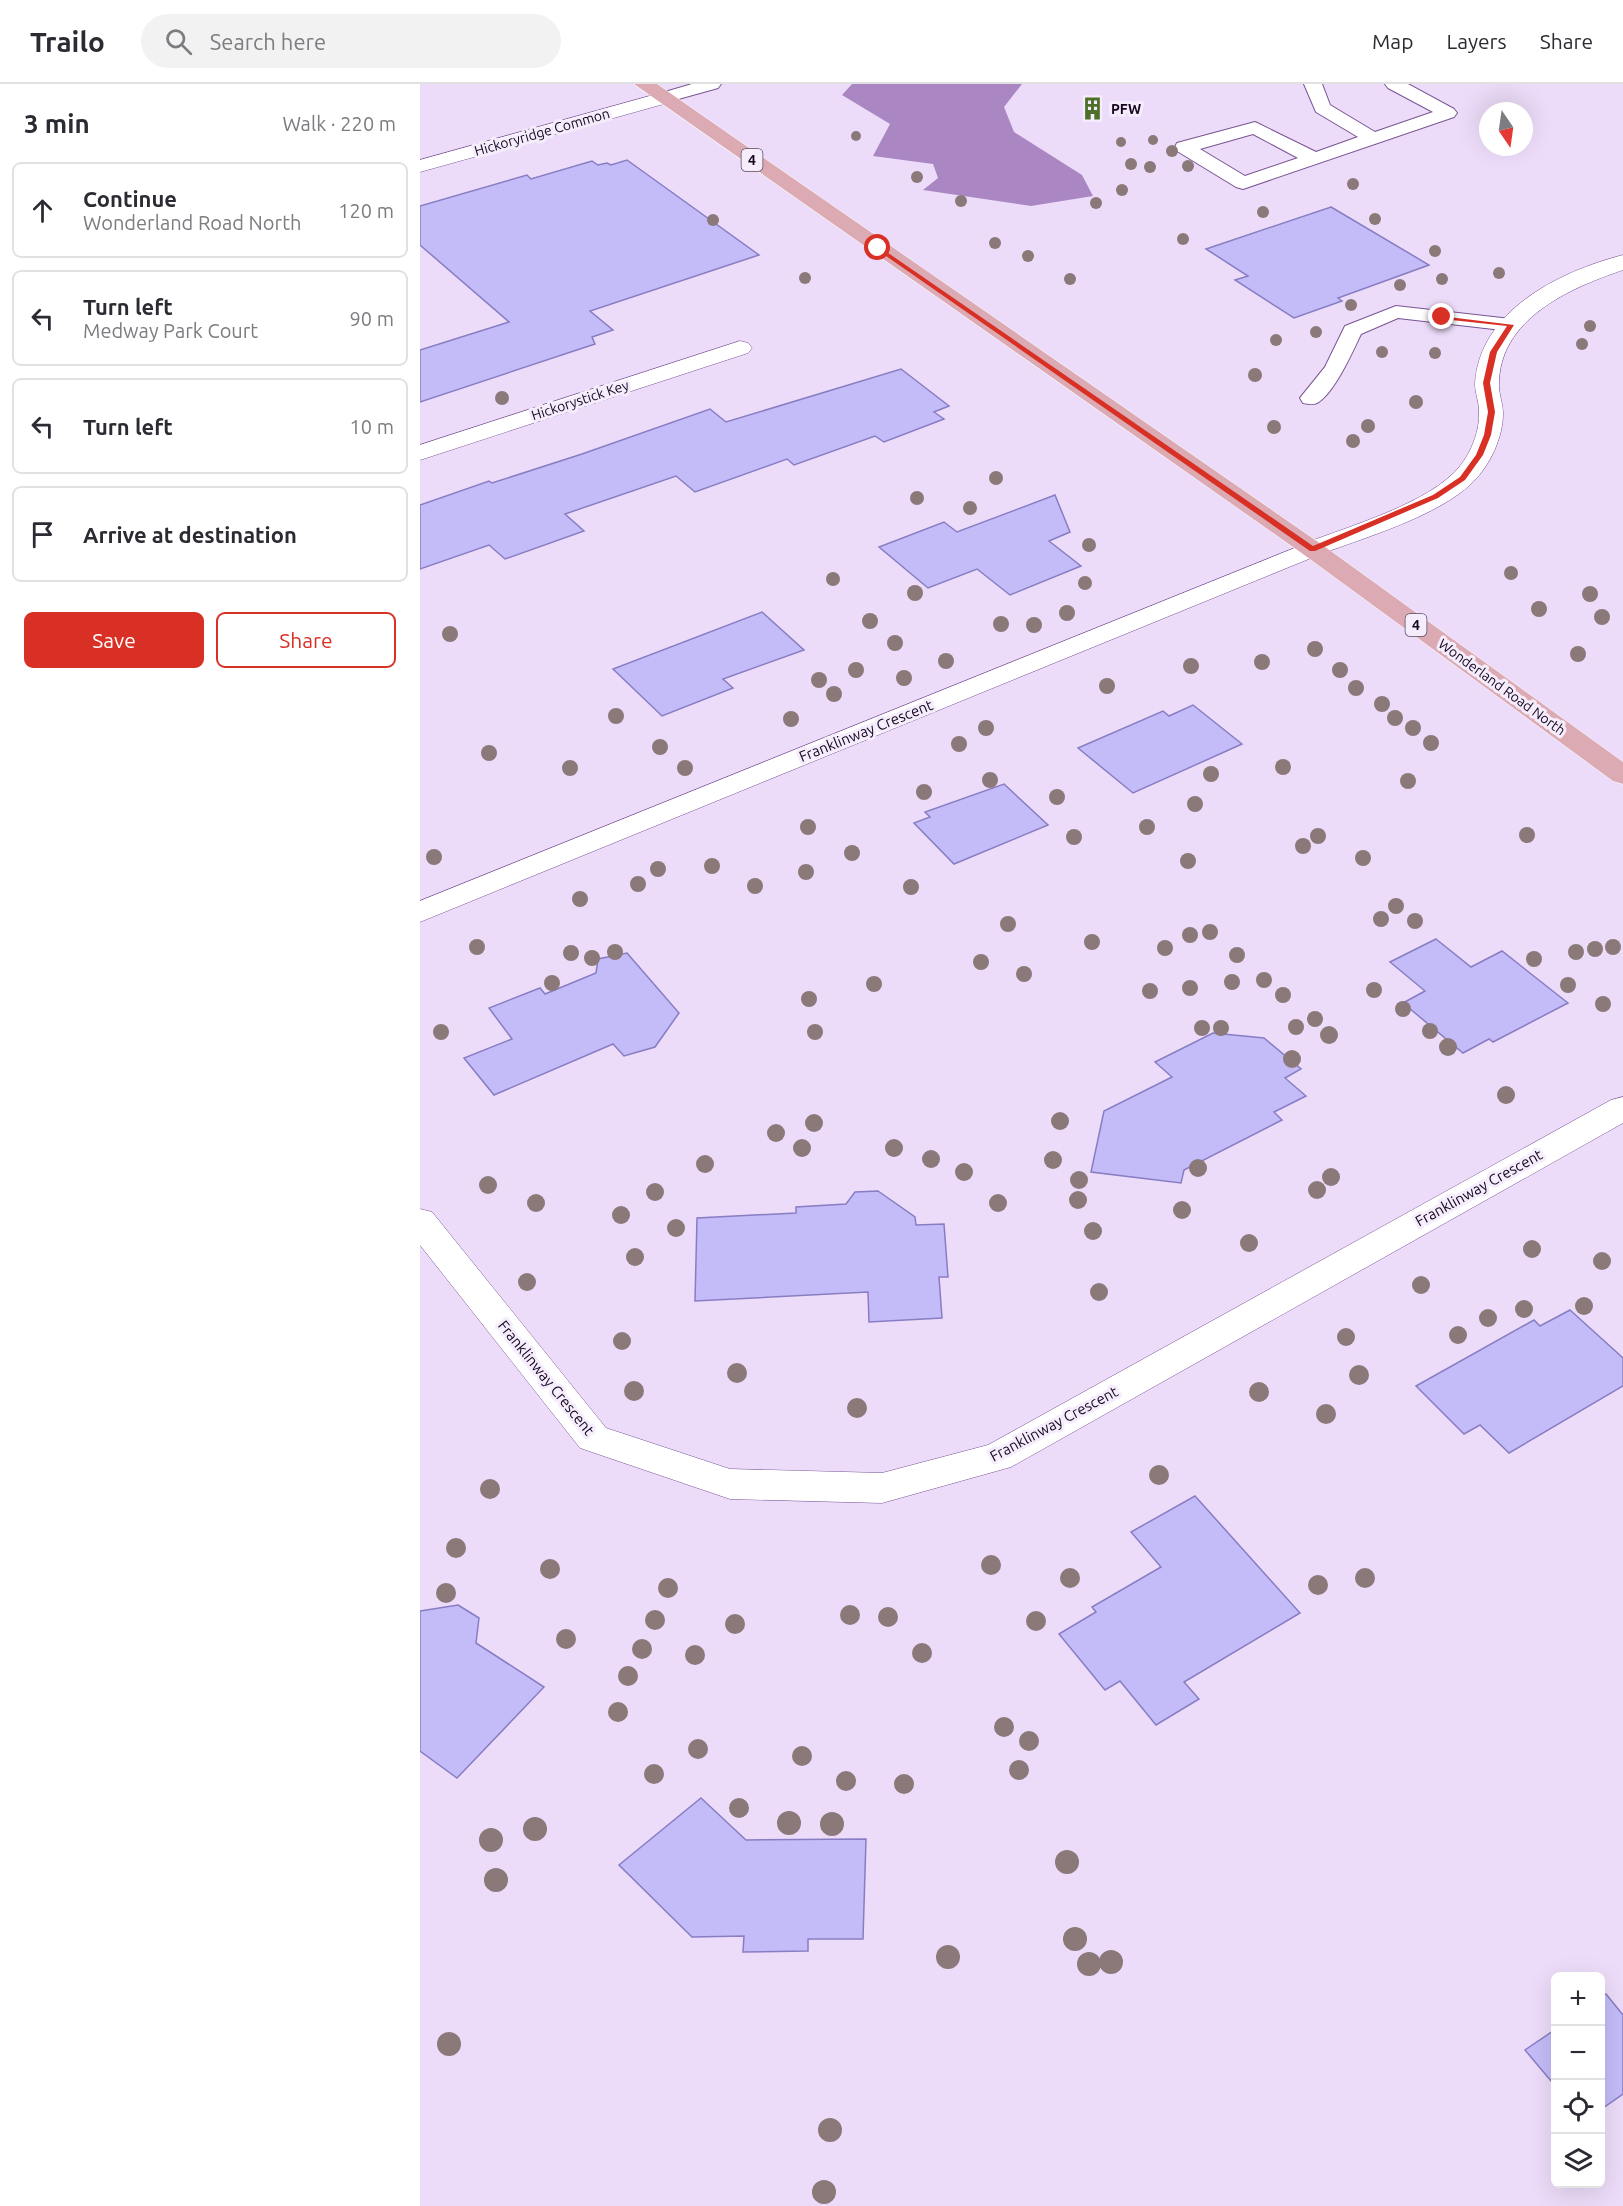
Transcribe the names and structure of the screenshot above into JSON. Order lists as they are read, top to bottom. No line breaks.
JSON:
{"streets":{"main road":["4","Wonderland Road North"],"street":["Hickoryridge Common","Hickorystick Key","Franklinway Crescent"]},"crossings":[["Hickoryridge Common","Wonderland Road North"],["Wonderland Road North","Franklinway Crescent"]],"places":{"building":["PFW"]},"north":"bottom","page":{"header":"Trailo","search":"Search here","nav":["Map","Layers","Share"],"heading":["3 min","Walk · 220 m"],"list":[["Continue","Wonderland Road North","120 m"],["Turn left","Medway Park Court","90 m"],["Turn left","10 m"],"Arrive at destination"],"buttons":["Save","Share"],"map_buttons":["+","−"]}}
